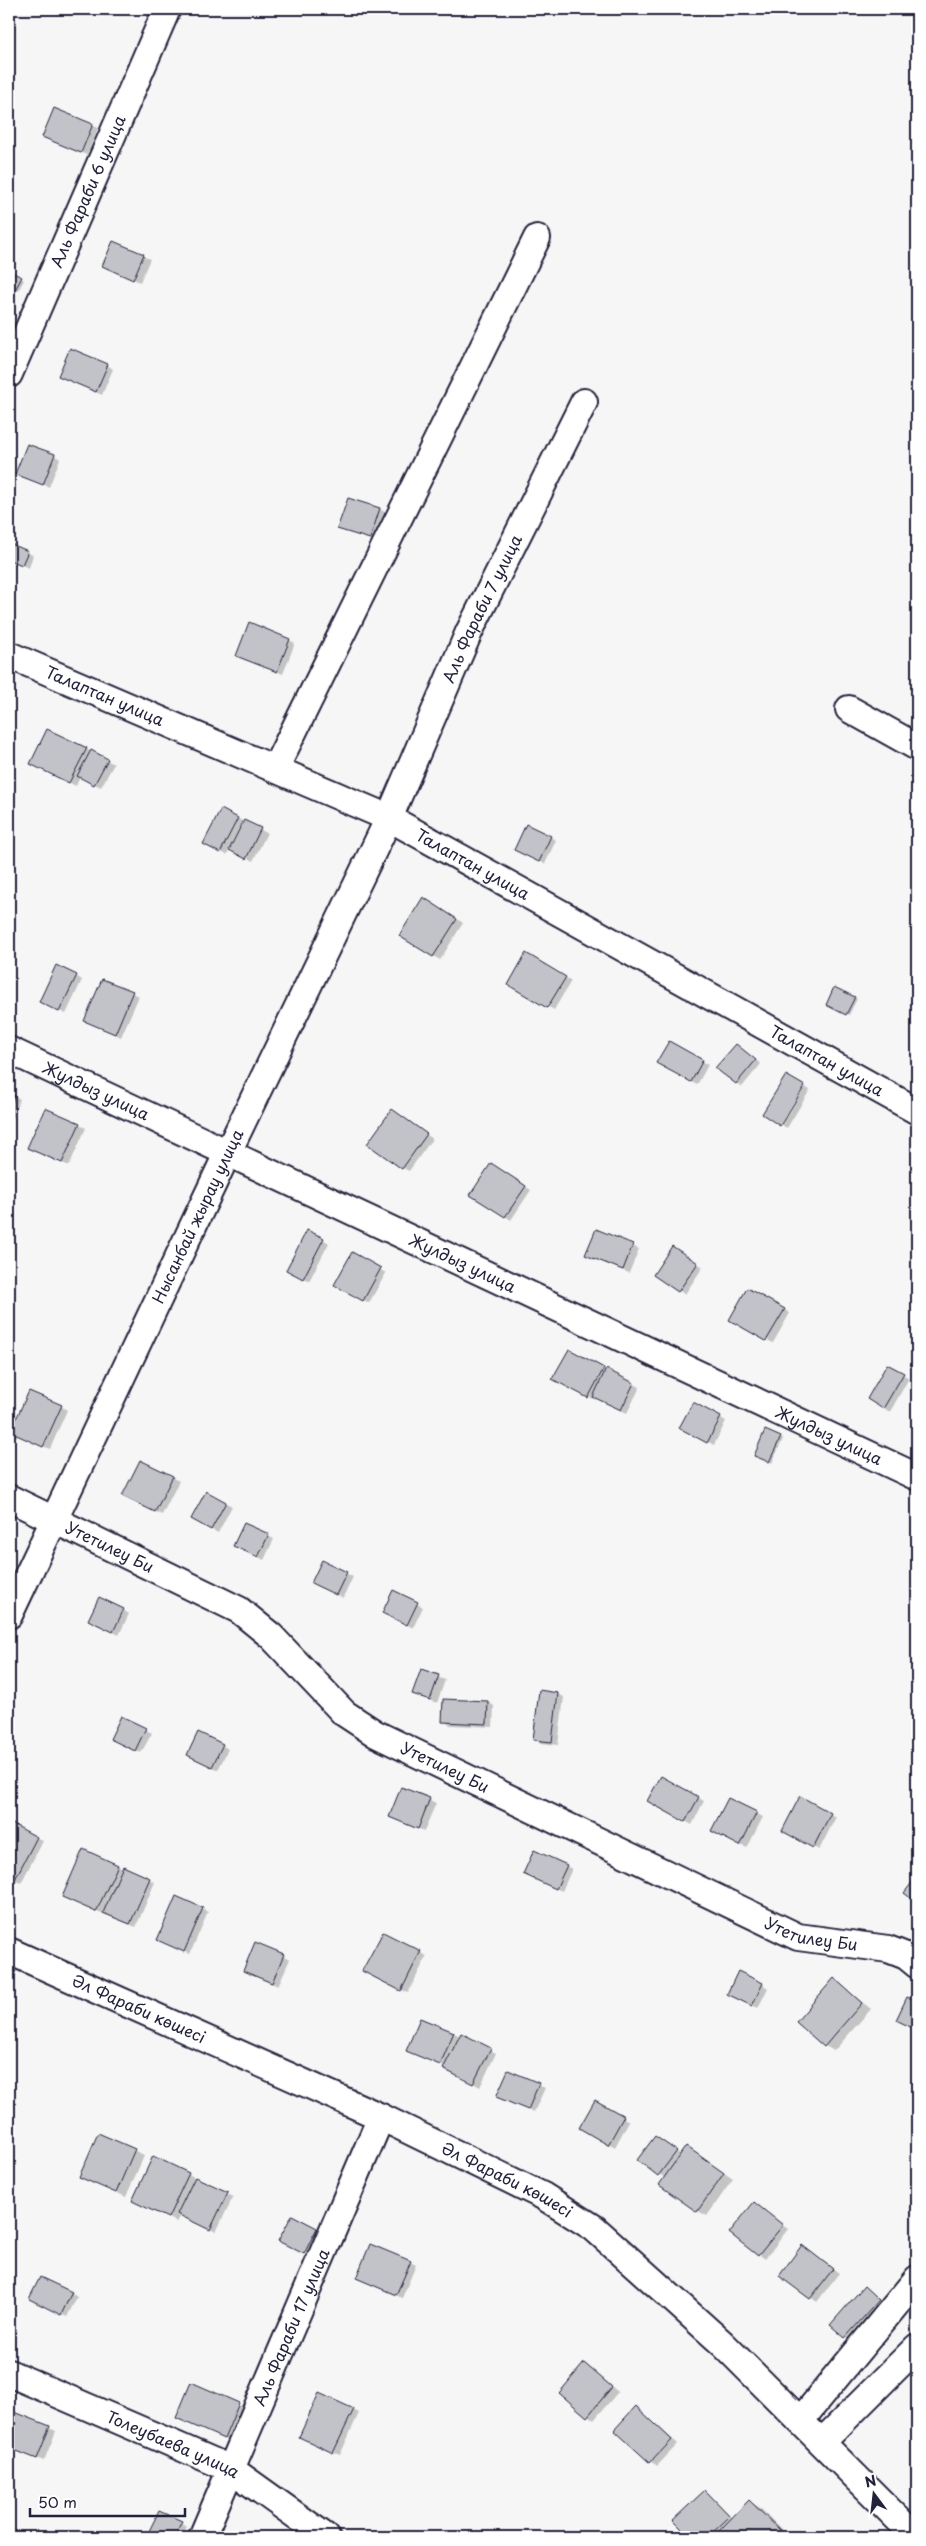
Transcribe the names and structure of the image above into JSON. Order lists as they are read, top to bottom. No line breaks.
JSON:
{"streets":{"street":["Аль Фараби 6 улица","Аль Фараби 7 улица","Талаптан улица","Жулдыз улица","Нысанбай жырау улица","Утетилеу Би","Әл Фараби көшесі","Аль Фараби 17 улица","Толеубаева улица"]},"crossings":[["Аль Фараби 7 улица","Талаптан улица"],["Аль Фараби 7 улица","Нысанбай жырау улица"],["Талаптан улица","Нысанбай жырау улица"],["Жулдыз улица","Нысанбай жырау улица"],["Нысанбай жырау улица","Утетилеу Би"],["Әл Фараби көшесі","Аль Фараби 17 улица"],["Аль Фараби 17 улица","Толеубаева улица"]],"scale_bar":"50 m","north":"top"}
